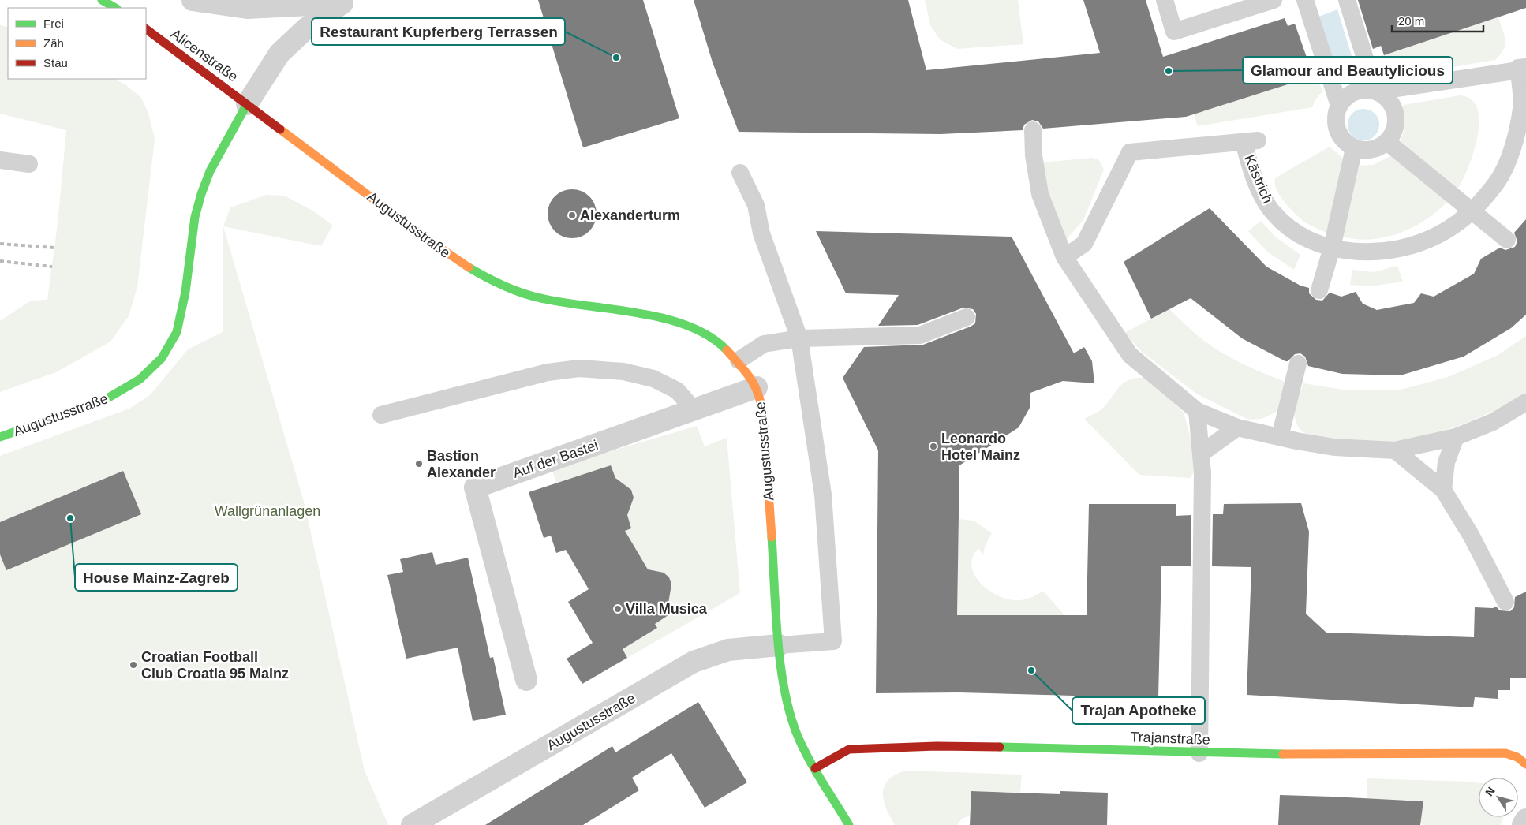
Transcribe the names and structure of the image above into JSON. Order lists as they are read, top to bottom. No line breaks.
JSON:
{"streets":{"main road":["Alicenstraße","Augustusstraße","Trajanstraße"],"street":["Auf der Bastei"],"lane":["Kästrich"]},"crossings":[["Alicenstraße","Augustusstraße"],["Augustusstraße","Auf der Bastei"],["Augustusstraße","Trajanstraße"]],"parks":["Wallgrünanlagen"],"places":["Restaurant Kupferberg Terrassen","Glamour and Beautylicious","Alexanderturm","Leonardo Hotel Mainz","Bastion Alexander","House Mainz-Zagreb","Villa Musica","Croatian Football Club Croatia 95 Mainz","Trajan Apotheke"],"legend":["Frei","Zäh","Stau"],"scale_bar":"20 m","north":"top left"}
